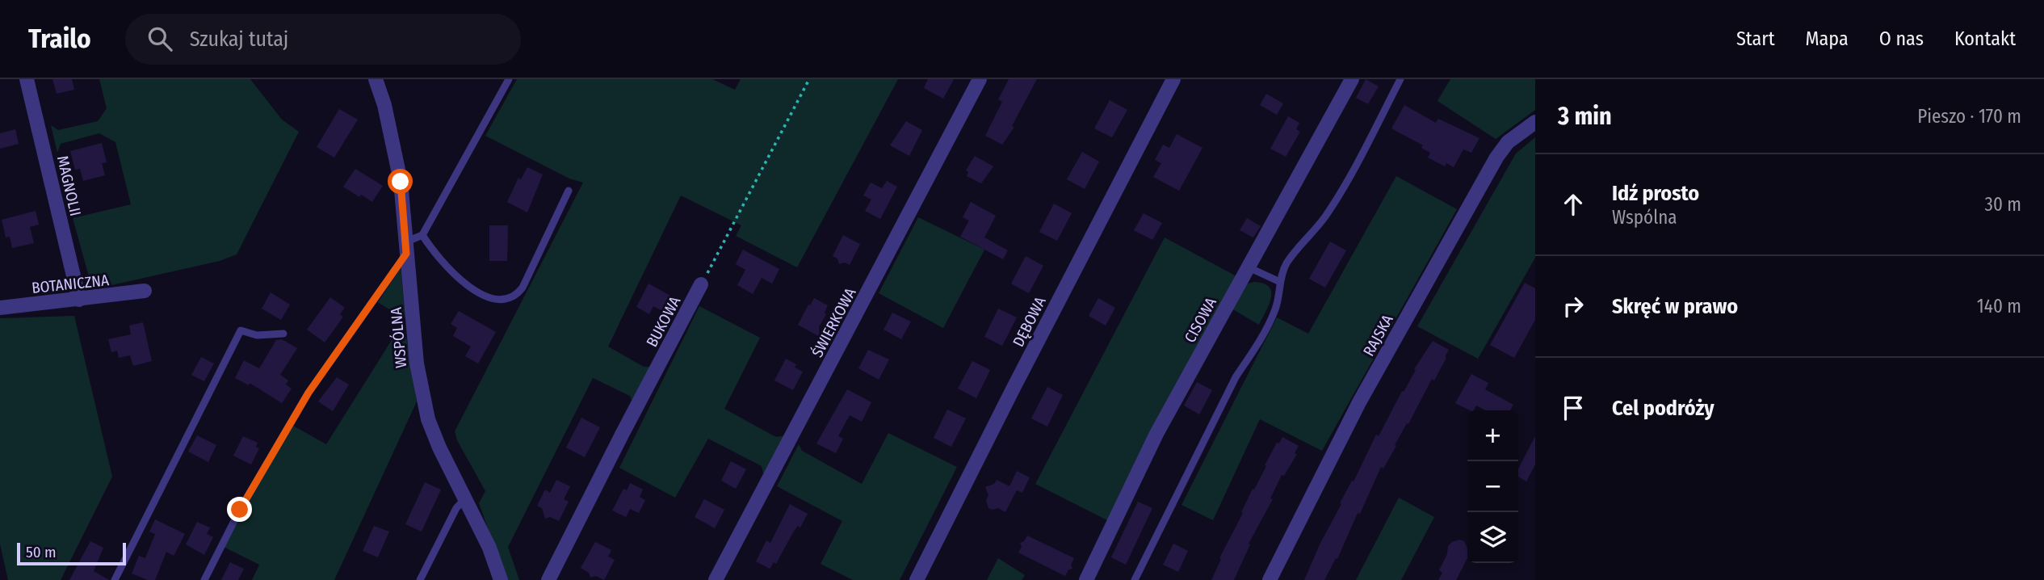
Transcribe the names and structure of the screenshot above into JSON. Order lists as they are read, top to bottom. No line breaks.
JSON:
{"streets":{"street":["MAGNOLII","BOTANICZNA","CISOWA","BUKOWA","DĘBOWA","ŚWIERKOWA","RAJSKA","WSPÓLNA"]},"crossings":[["MAGNOLII","BOTANICZNA"]],"scale_bar":"50 m","page":{"header":"Trailo","search":"Szukaj tutaj","nav":["Start","Mapa","O nas","Kontakt"],"heading":["3 min","Pieszo · 170 m"],"list":[["Idź prosto","Wspólna","30 m"],["Skręć w prawo","140 m"],"Cel podróży"],"map_buttons":["+","−"],"scale":"50 m"}}
